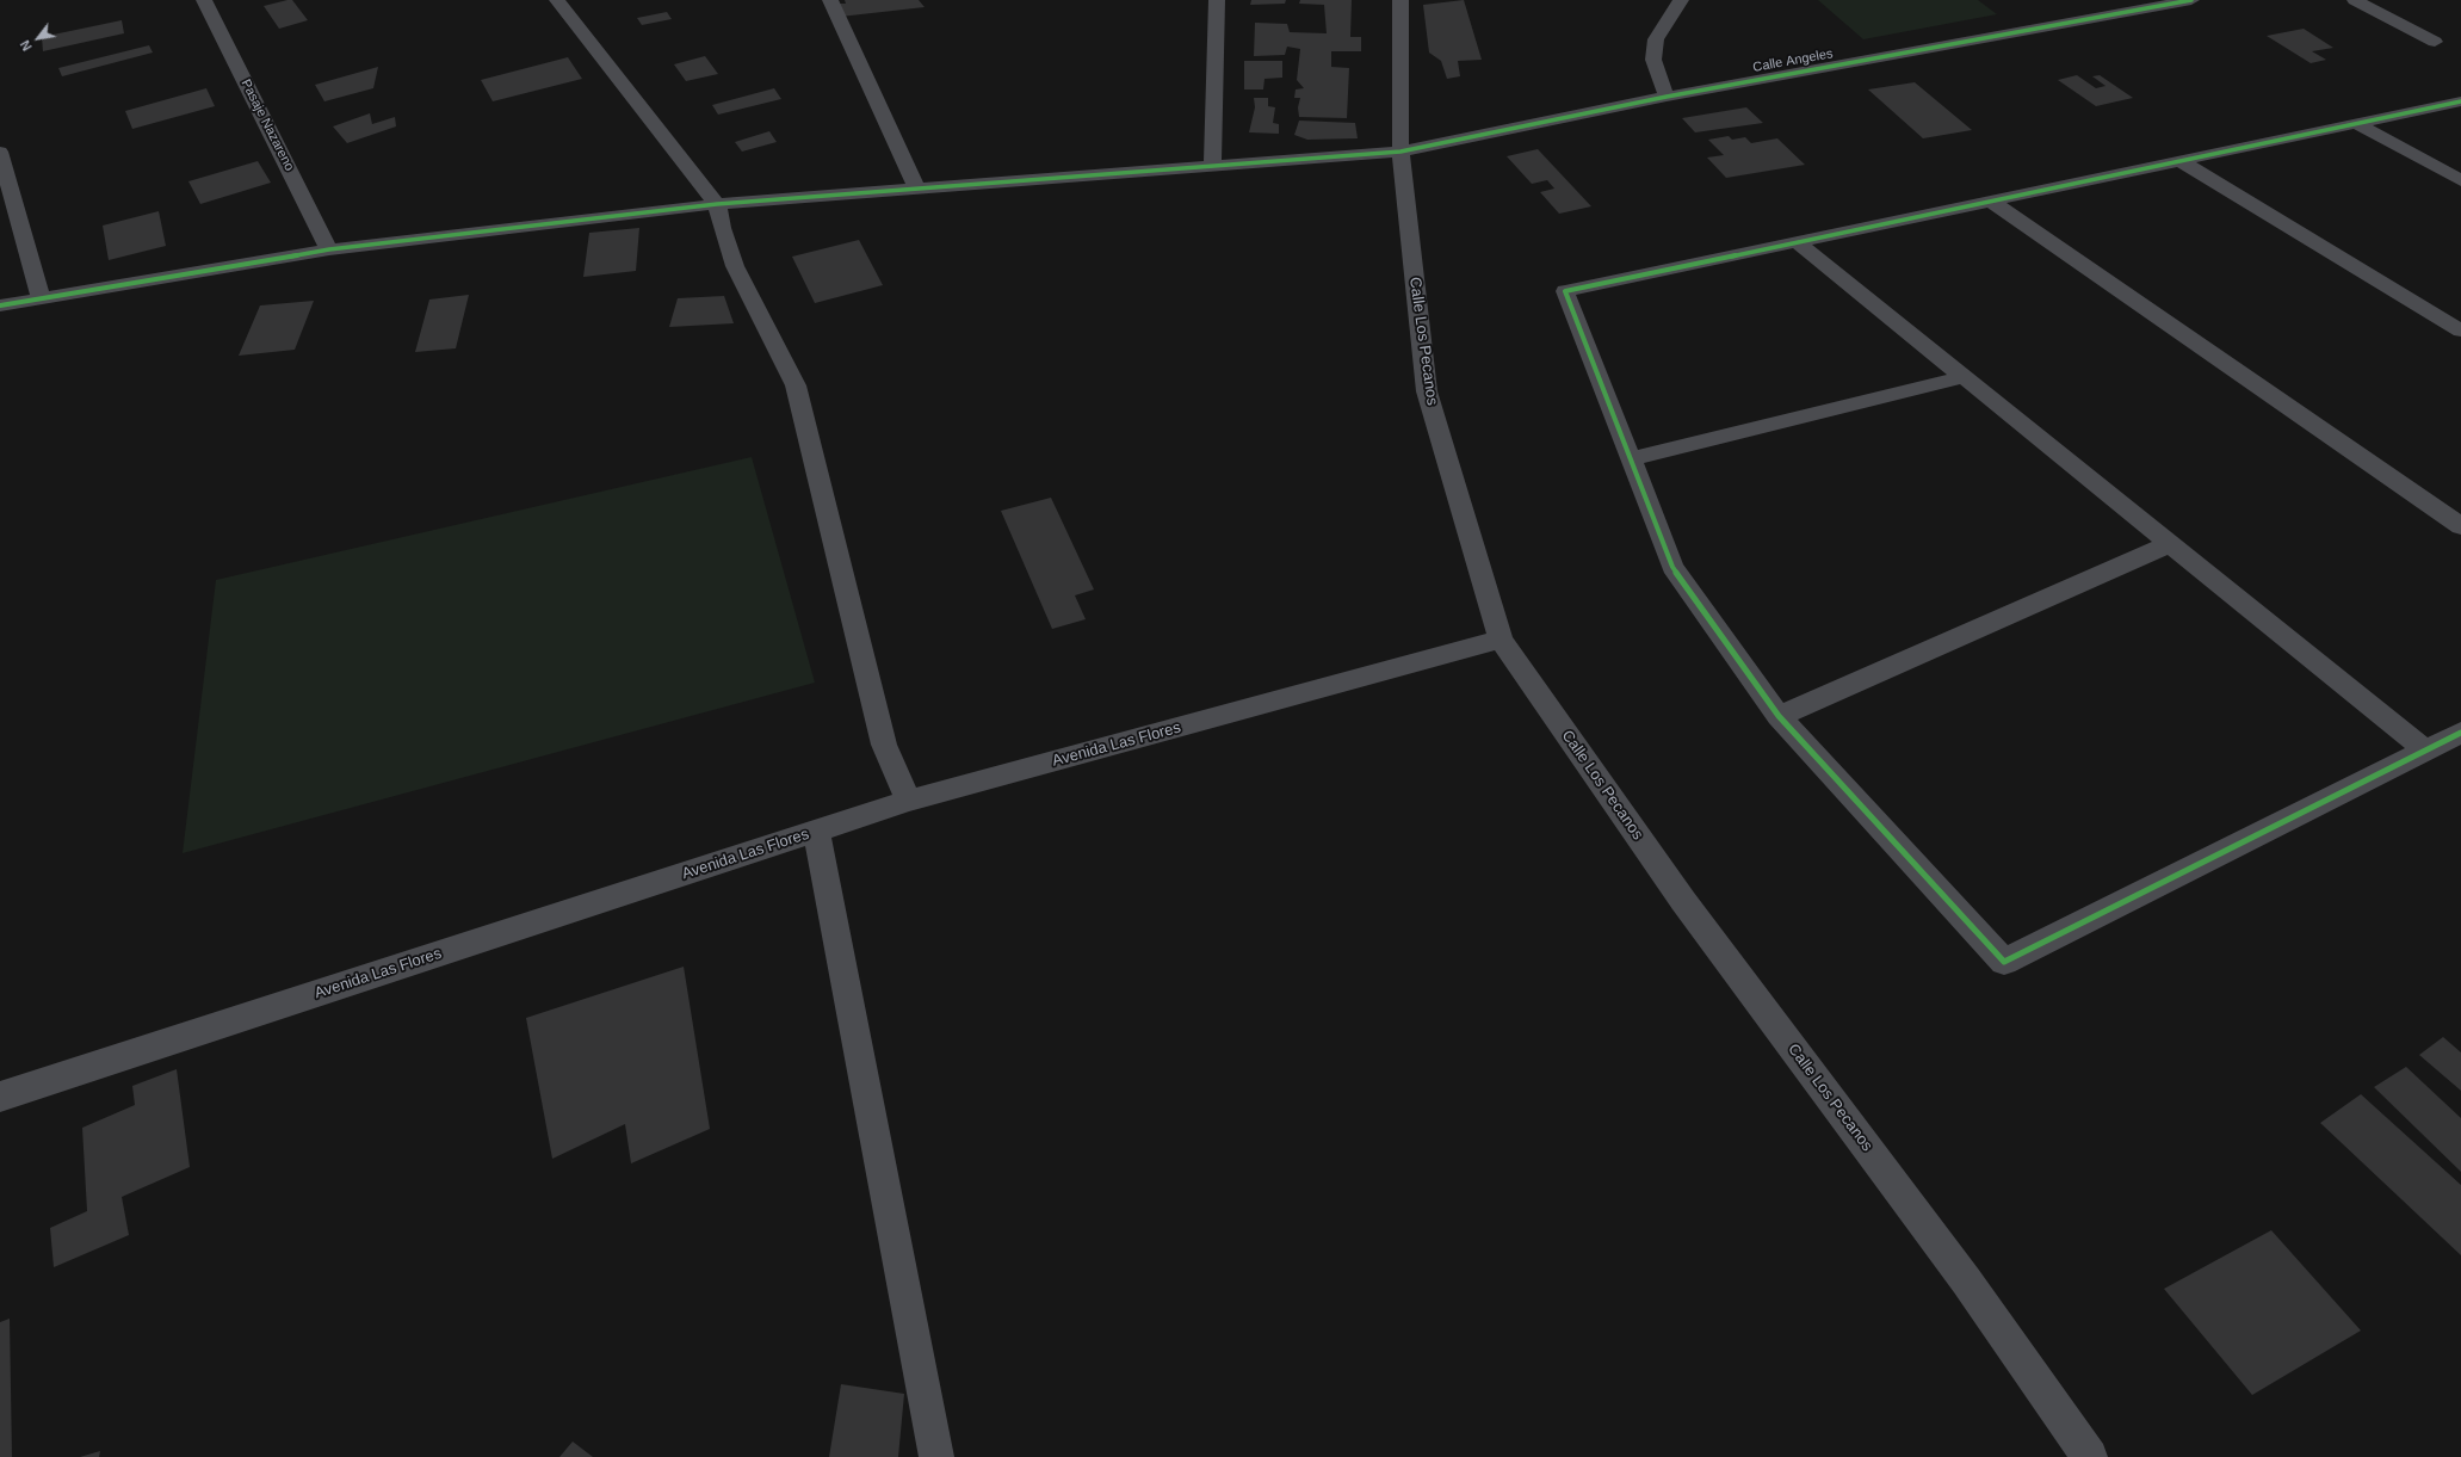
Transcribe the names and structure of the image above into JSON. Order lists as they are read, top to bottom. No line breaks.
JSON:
{"streets":{"street":["Calle Angeles","Pasaje Nazareno","Calle Los Pecanos","Avenida Las Flores"]},"crossings":[["Calle Angeles","Pasaje Nazareno"],["Calle Angeles","Calle Los Pecanos"],["Calle Los Pecanos","Avenida Las Flores"]],"north":"bottom left"}
